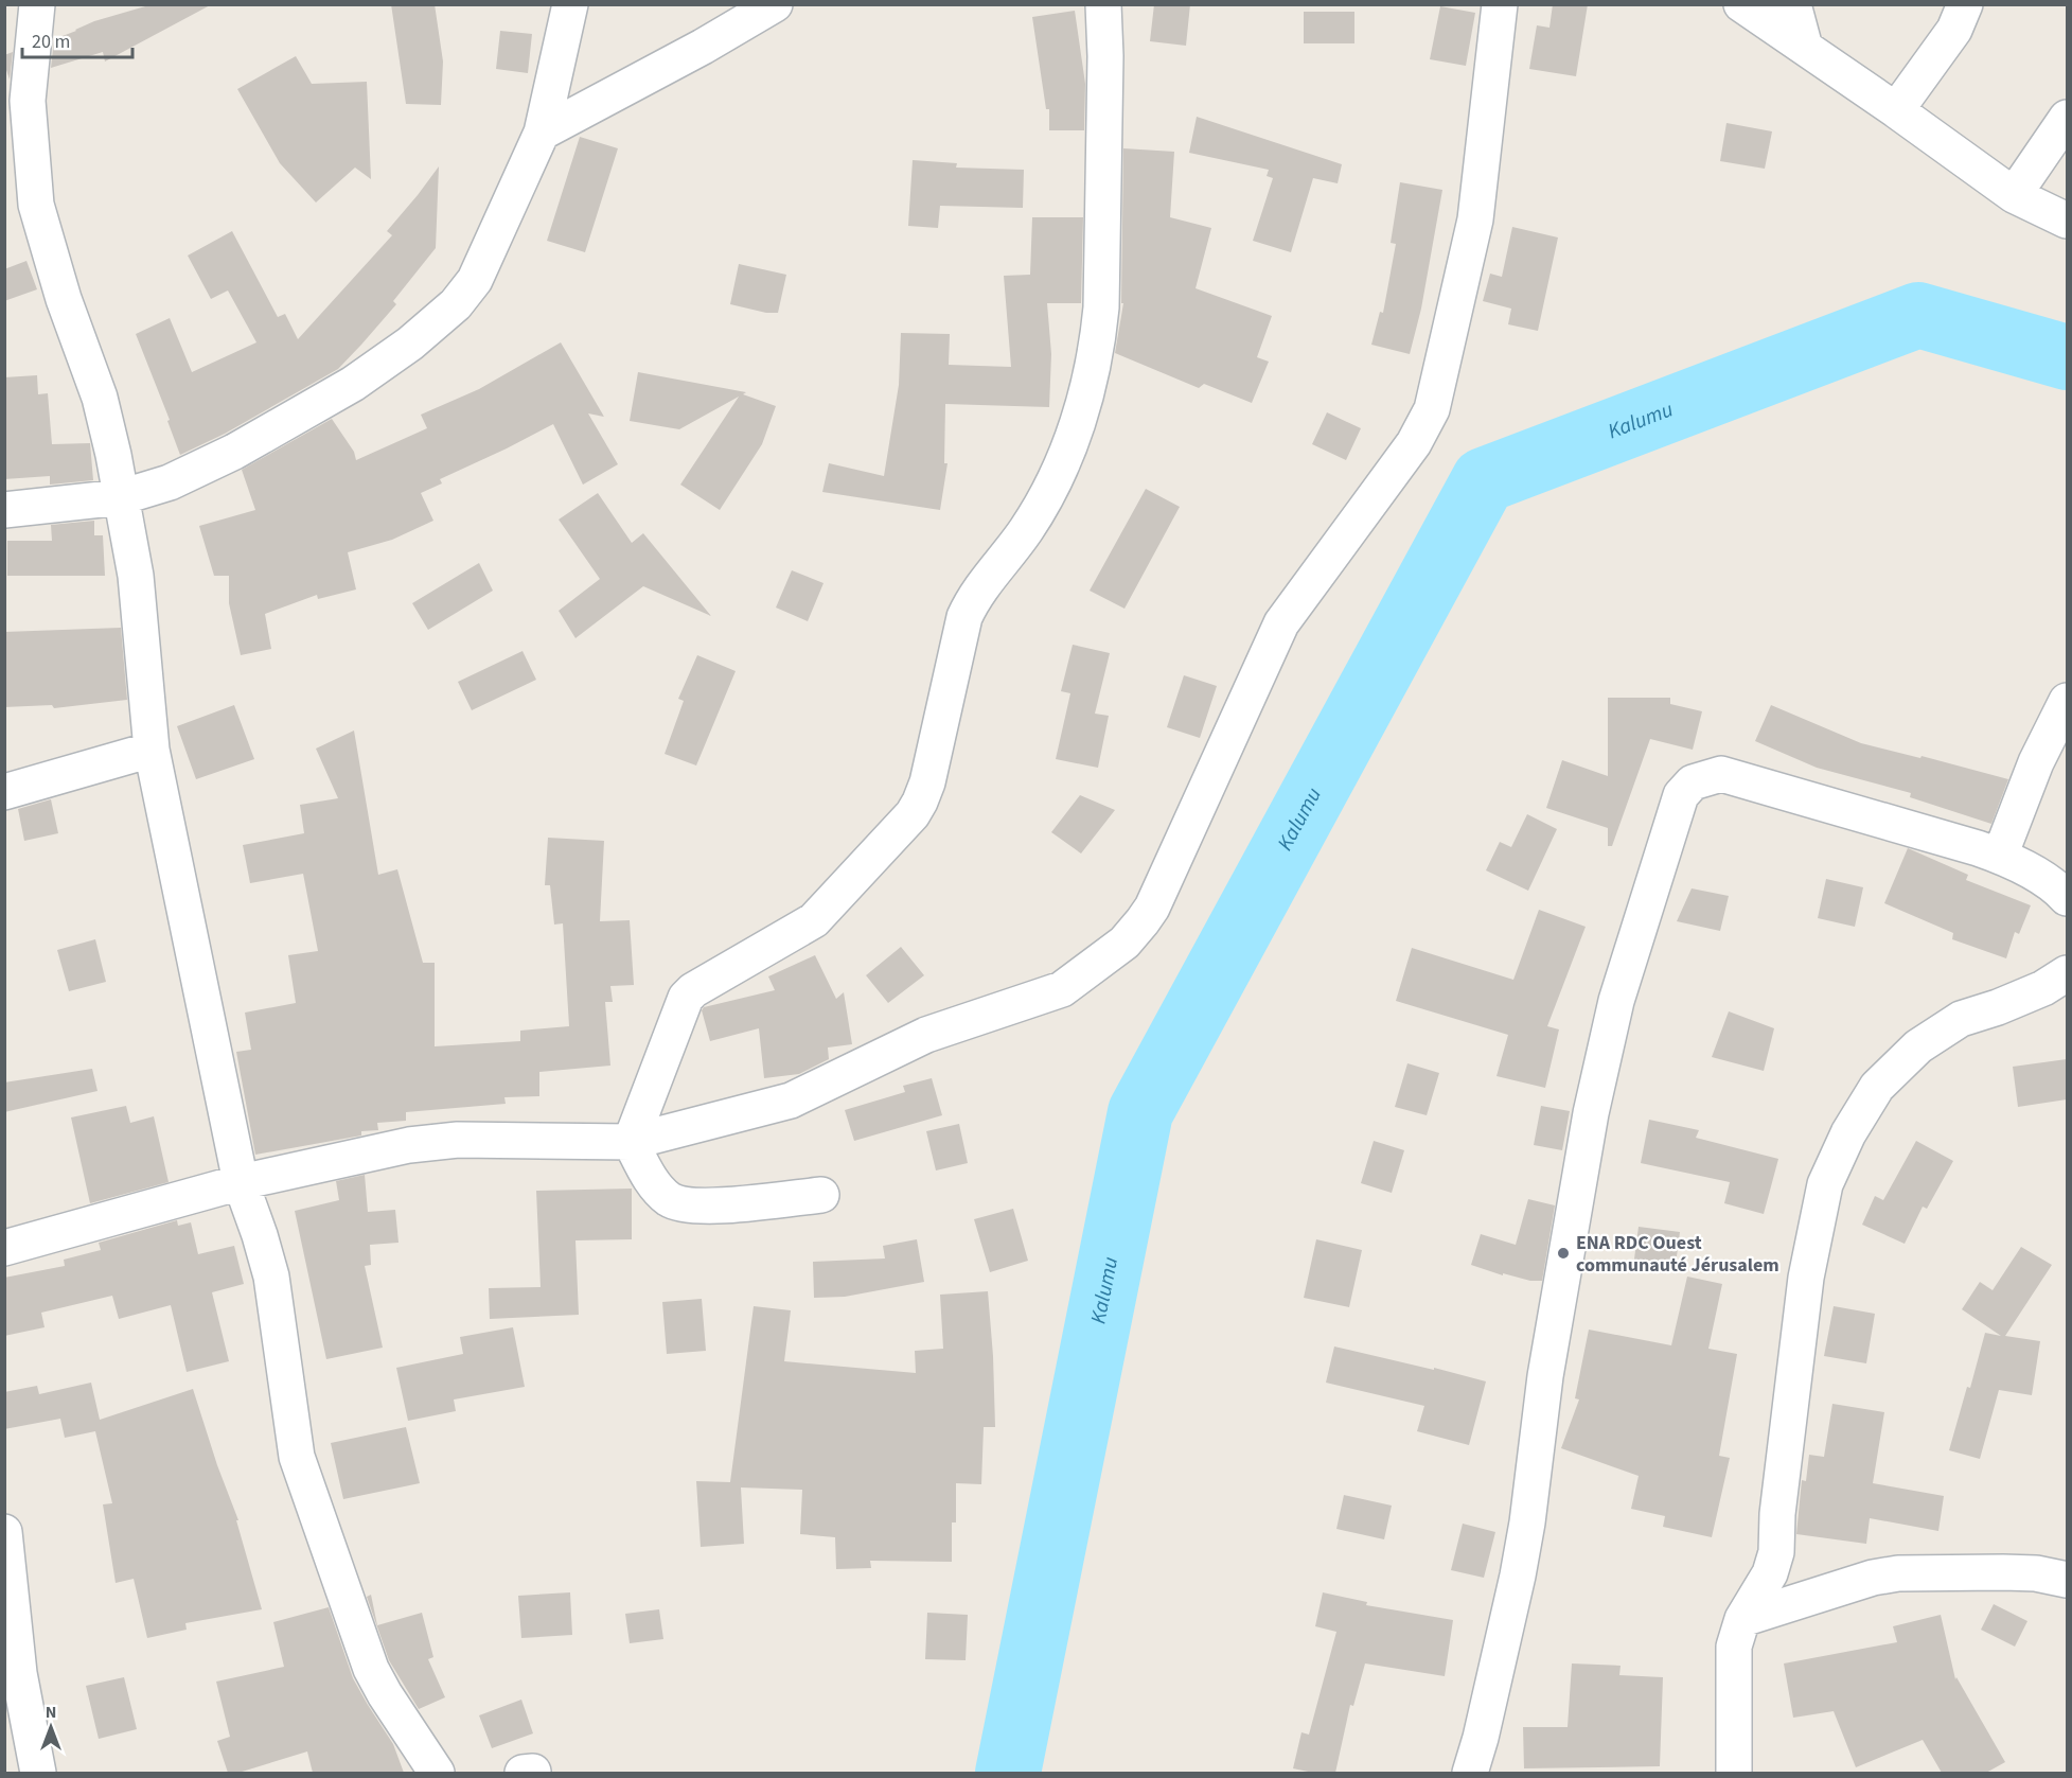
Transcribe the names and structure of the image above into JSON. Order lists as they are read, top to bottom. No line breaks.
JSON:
{"water":["Kalumu"],"places":["ENA RDC Ouest communauté Jérusalem"],"scale_bar":"20 m","north":"top"}
